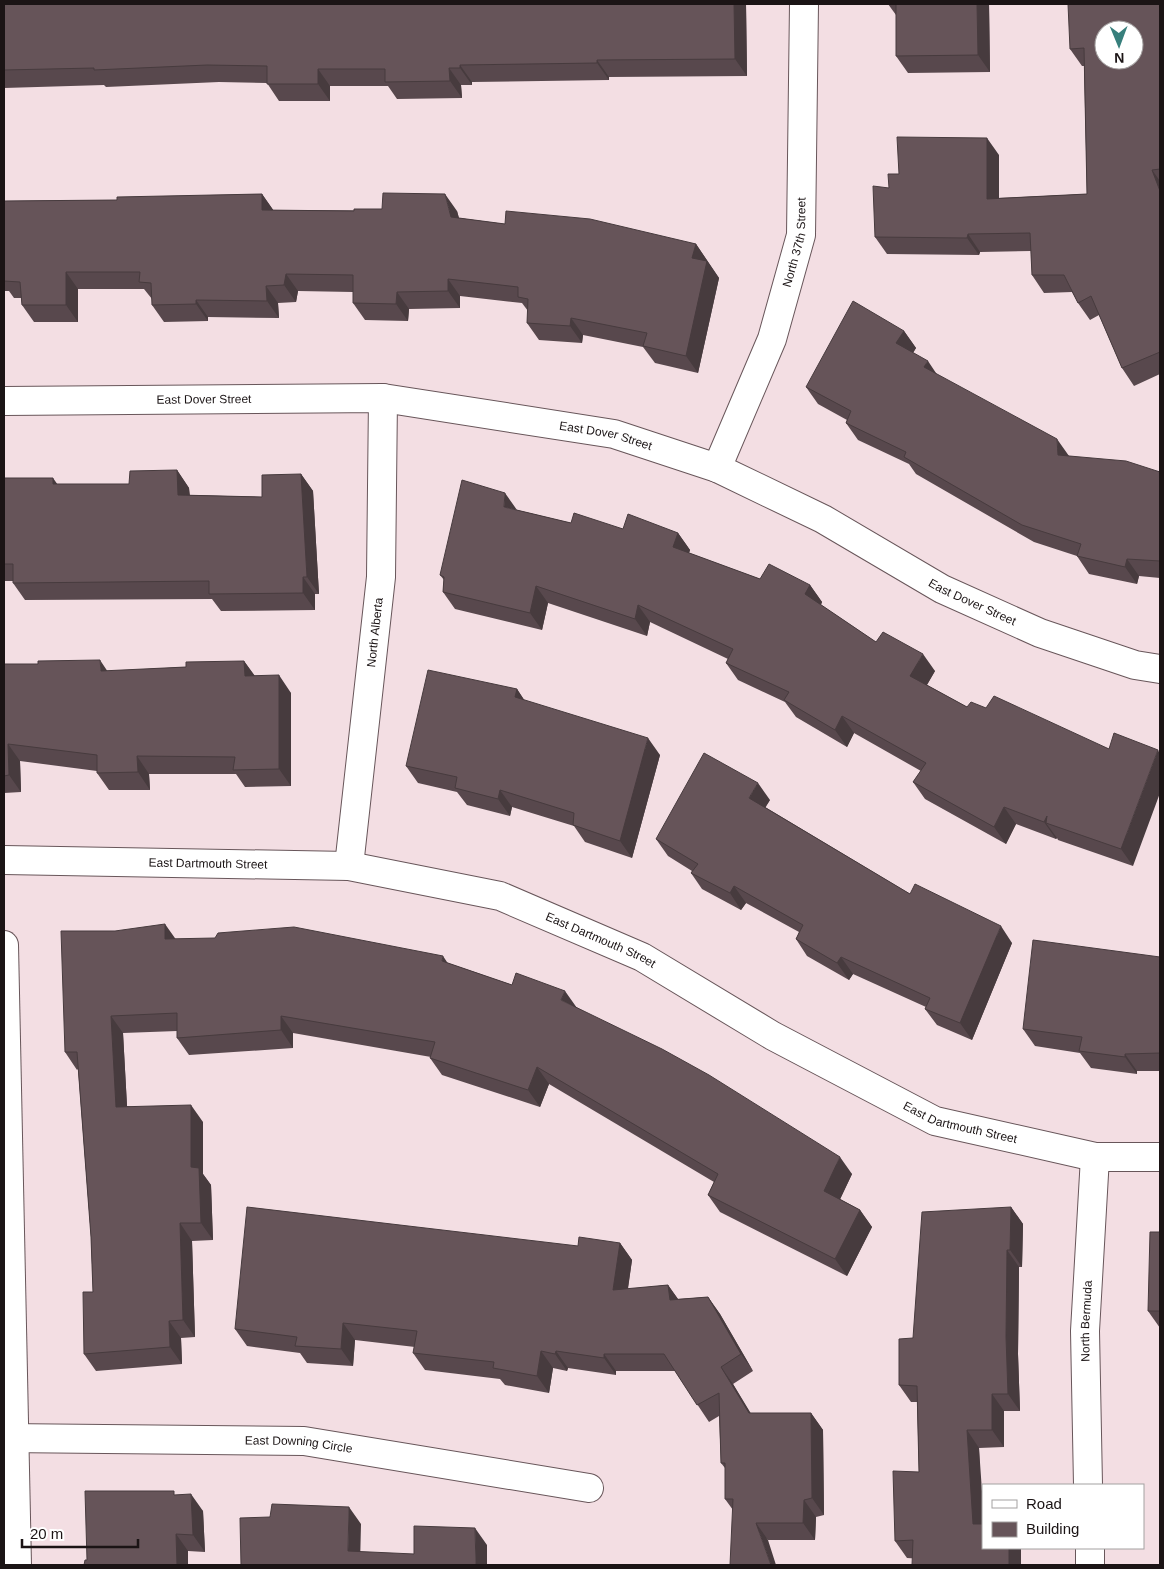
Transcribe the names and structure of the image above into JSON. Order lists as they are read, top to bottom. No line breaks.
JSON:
{"streets":{"street":["North 37th Street","East Dover Street","North Alberta","East Dartmouth Street","North Bermuda","East Downing Circle"]},"crossings":[["North 37th Street","East Dover Street"],["East Dover Street","North Alberta"],["North Alberta","East Dartmouth Street"],["East Dartmouth Street","North Bermuda"]],"legend":["Road","Building"],"scale_bar":"20 m","north":"bottom"}
